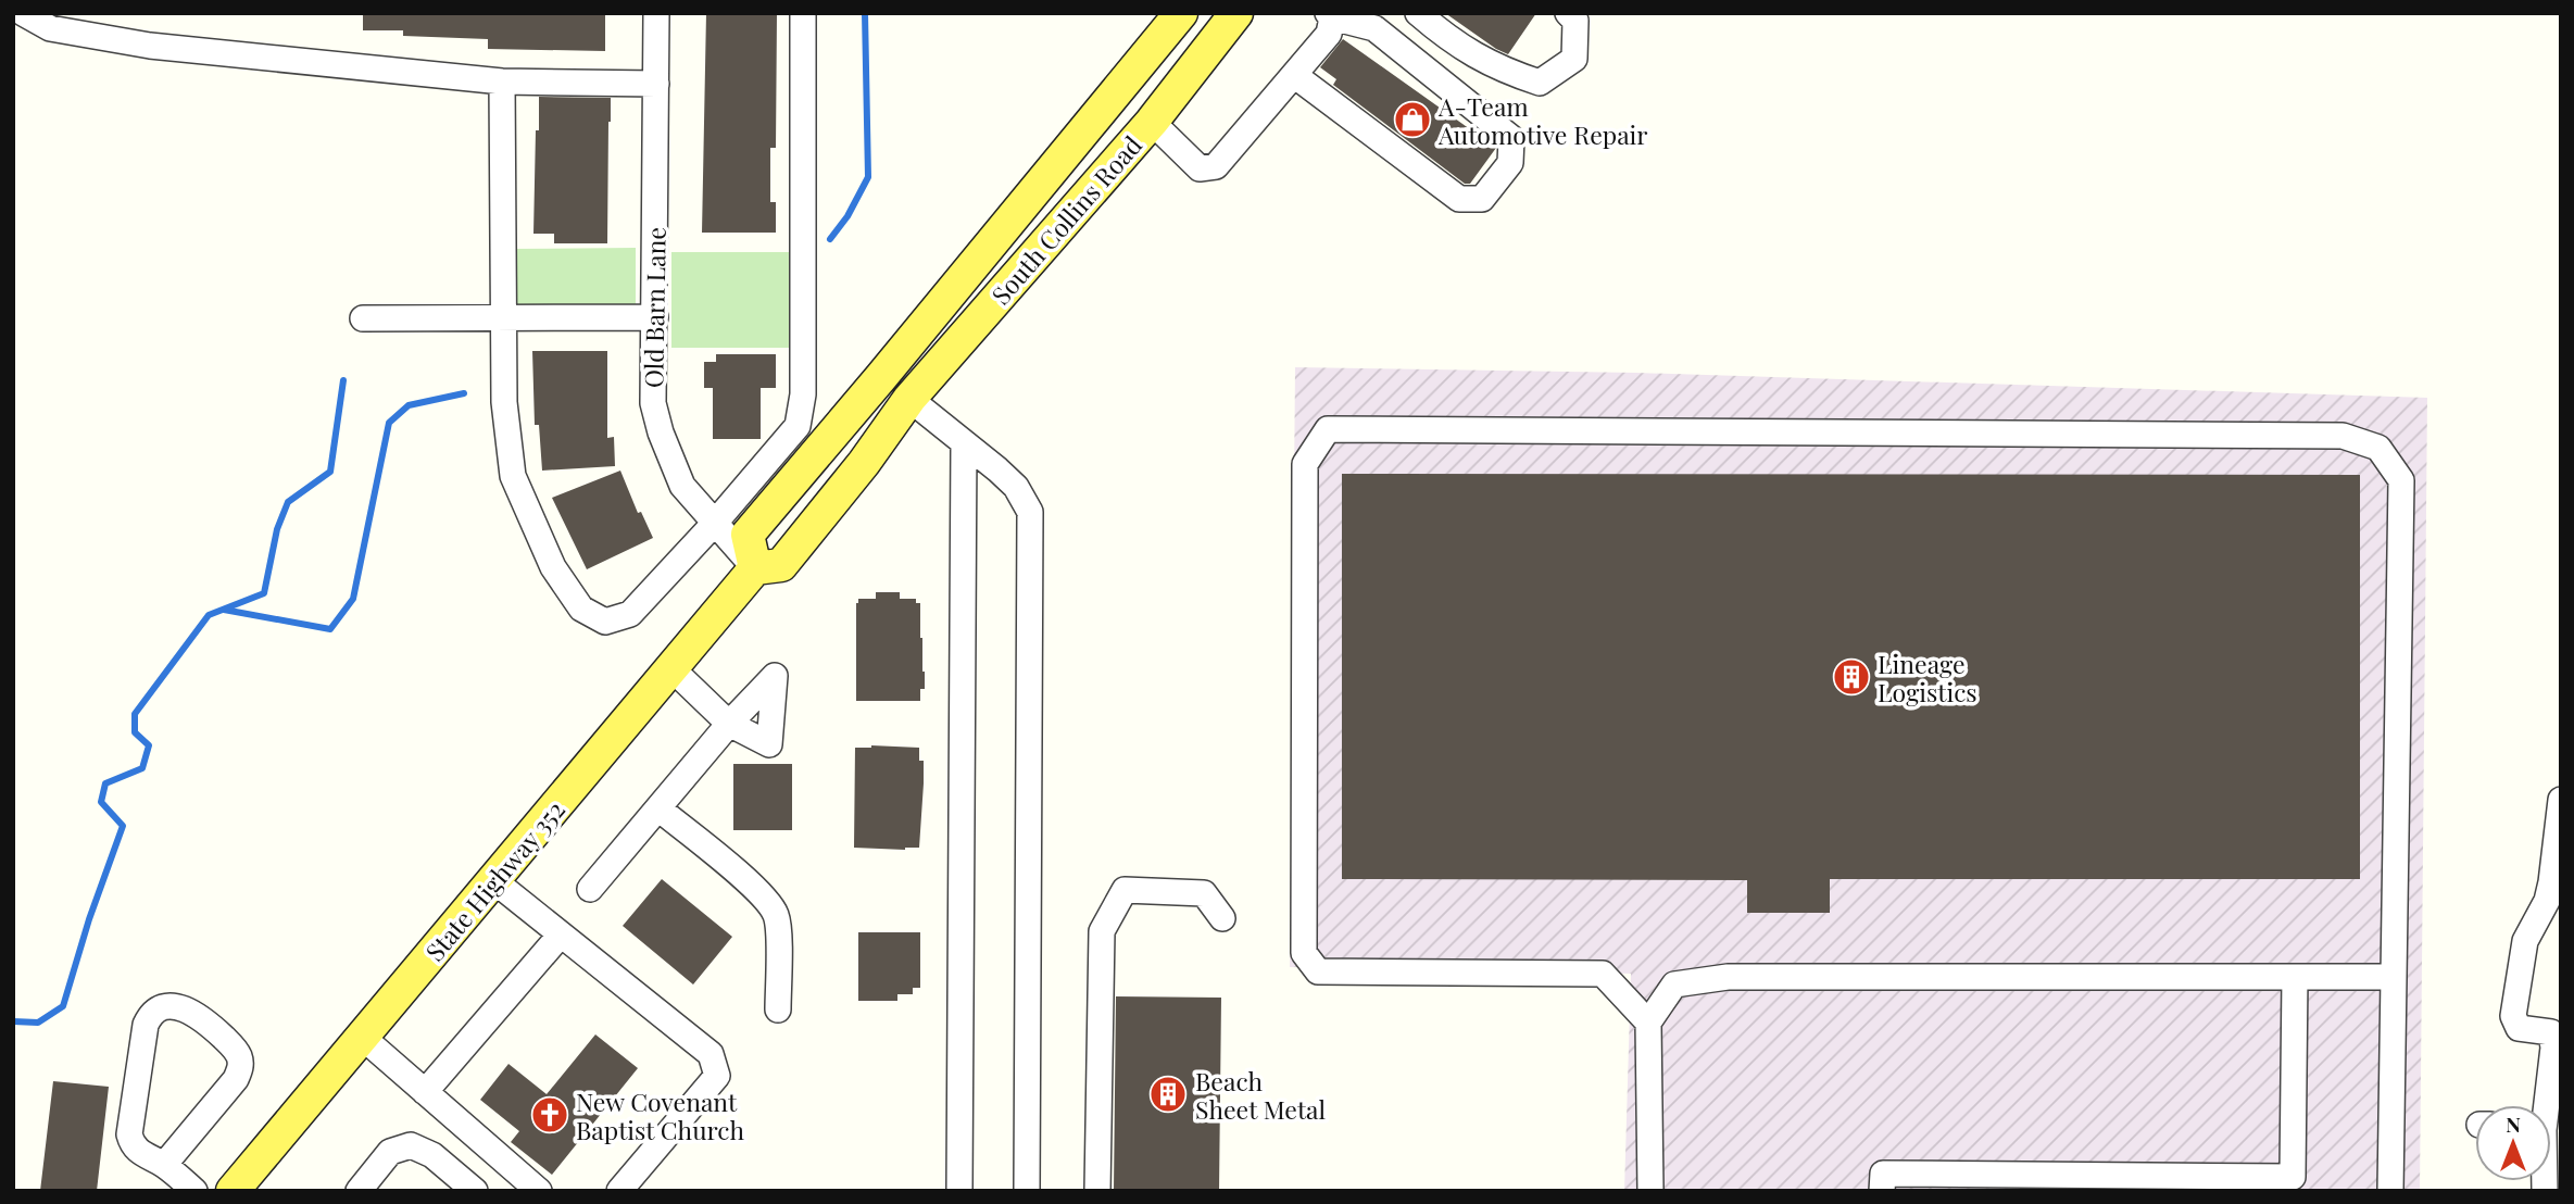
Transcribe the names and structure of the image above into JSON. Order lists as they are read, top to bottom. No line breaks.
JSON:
{"streets":{"main road":["South Collins Road","State Highway 352"],"street":["Old Barn Lane"]},"crossings":[["South Collins Road","State Highway 352"],["Old Barn Lane","State Highway 352"]],"places":{"shop":["A-Team Automotive Repair"],"building":["Lineage Logistics","Beach Sheet Metal"],"church":["New Covenant Baptist Church"]},"north":"top"}
